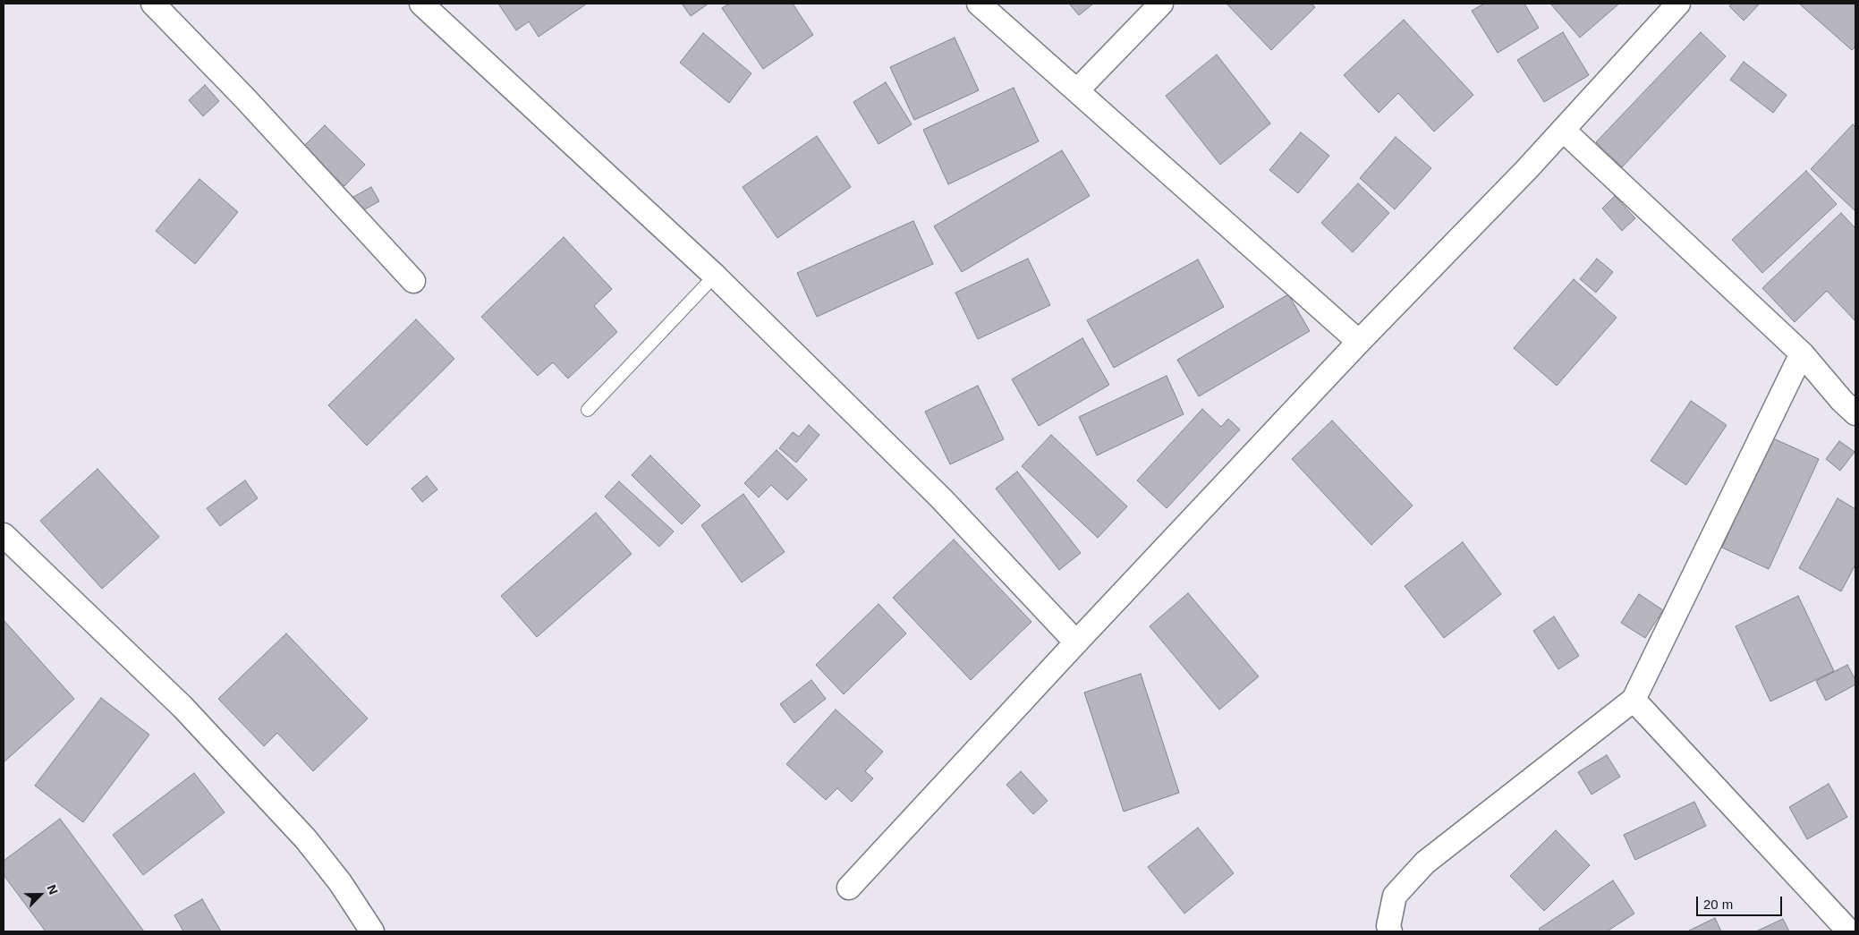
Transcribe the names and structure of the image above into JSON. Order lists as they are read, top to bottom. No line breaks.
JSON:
{"scale_bar":"20 m","north":"top right"}
